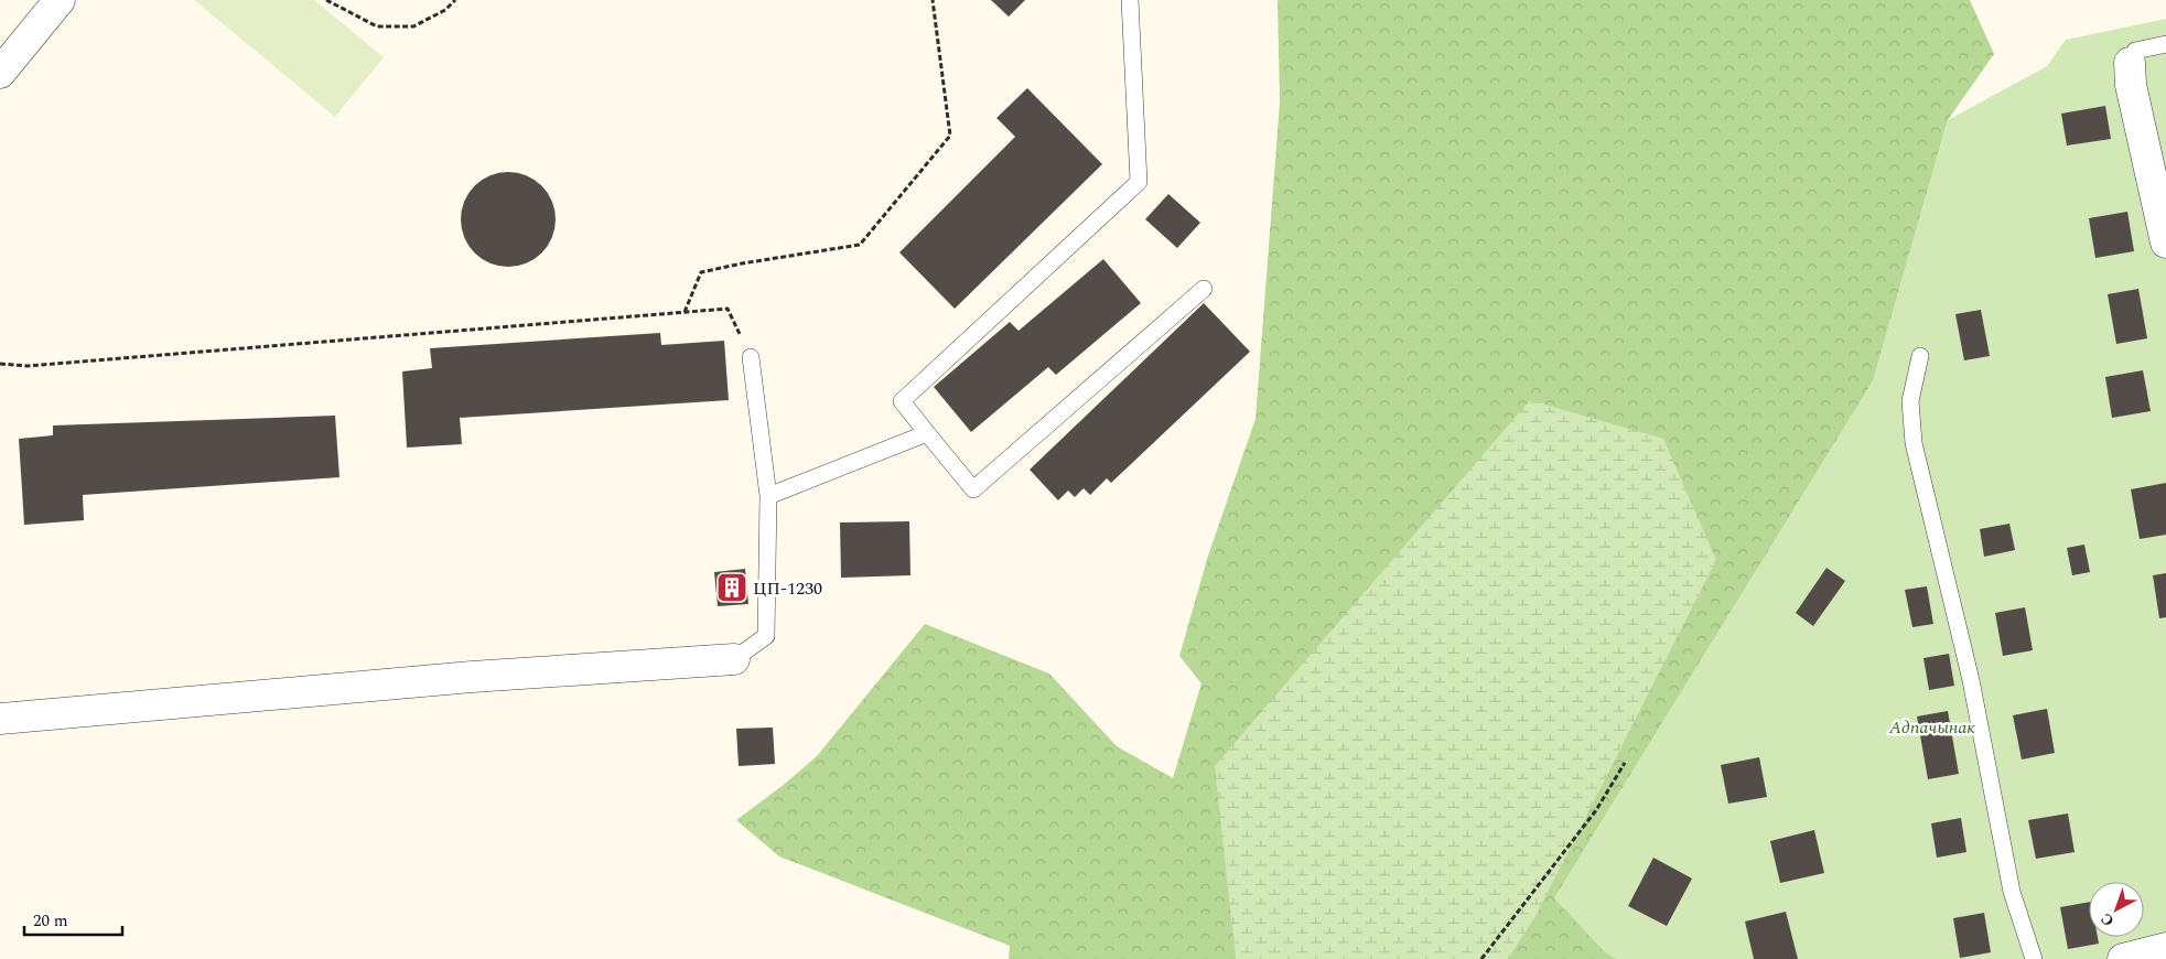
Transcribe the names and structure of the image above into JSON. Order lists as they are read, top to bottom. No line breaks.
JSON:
{"parks":["Адпачынак"],"places":{"building":["ЦП-1230"]},"scale_bar":"20 m","north":"bottom left"}
